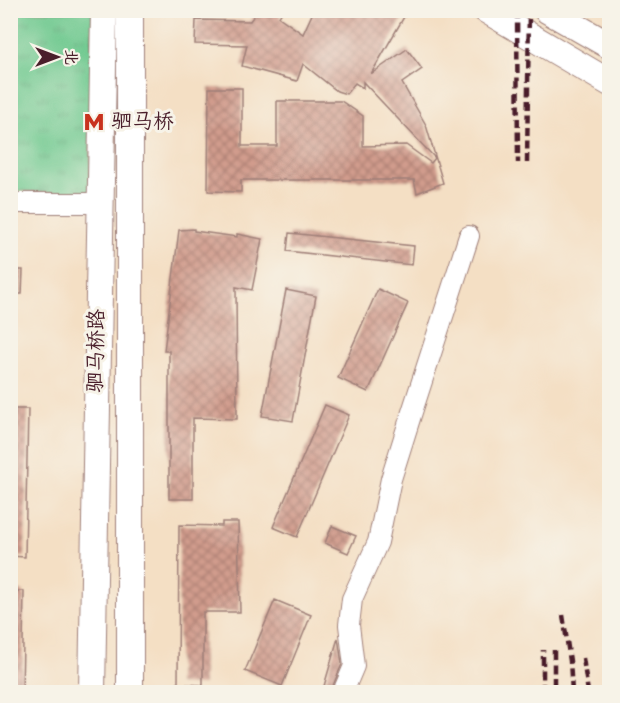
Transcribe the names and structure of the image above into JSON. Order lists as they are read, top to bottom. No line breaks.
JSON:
{"streets":{"main road":["驷马桥路"]},"places":{"metro station":["驷马桥"]},"north":"right"}
